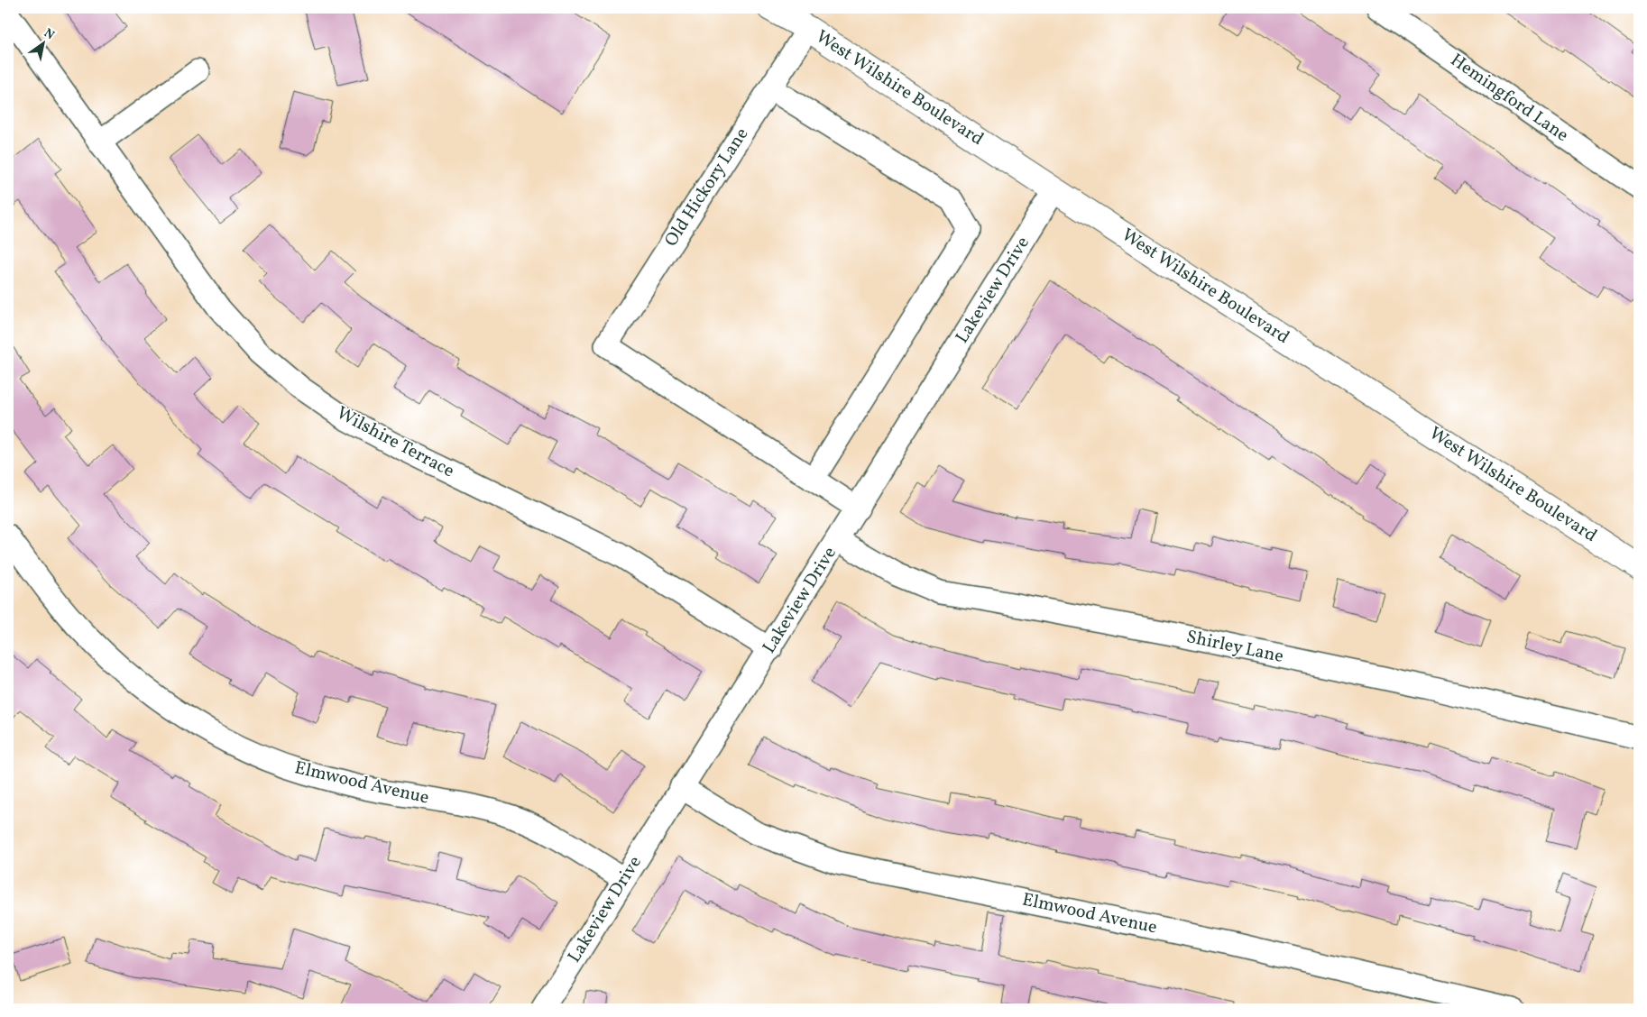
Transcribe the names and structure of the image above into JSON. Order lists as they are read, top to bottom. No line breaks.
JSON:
{"streets":{"street":["West Wilshire Boulevard","Hemingford Lane","Old Hickory Lane","Lakeview Drive","Wilshire Terrace","Shirley Lane","Elmwood Avenue"]},"crossings":[["West Wilshire Boulevard","Old Hickory Lane"],["West Wilshire Boulevard","Lakeview Drive"],["Lakeview Drive","Wilshire Terrace"],["Lakeview Drive","Shirley Lane"],["Lakeview Drive","Elmwood Avenue"]],"north":"top right"}
